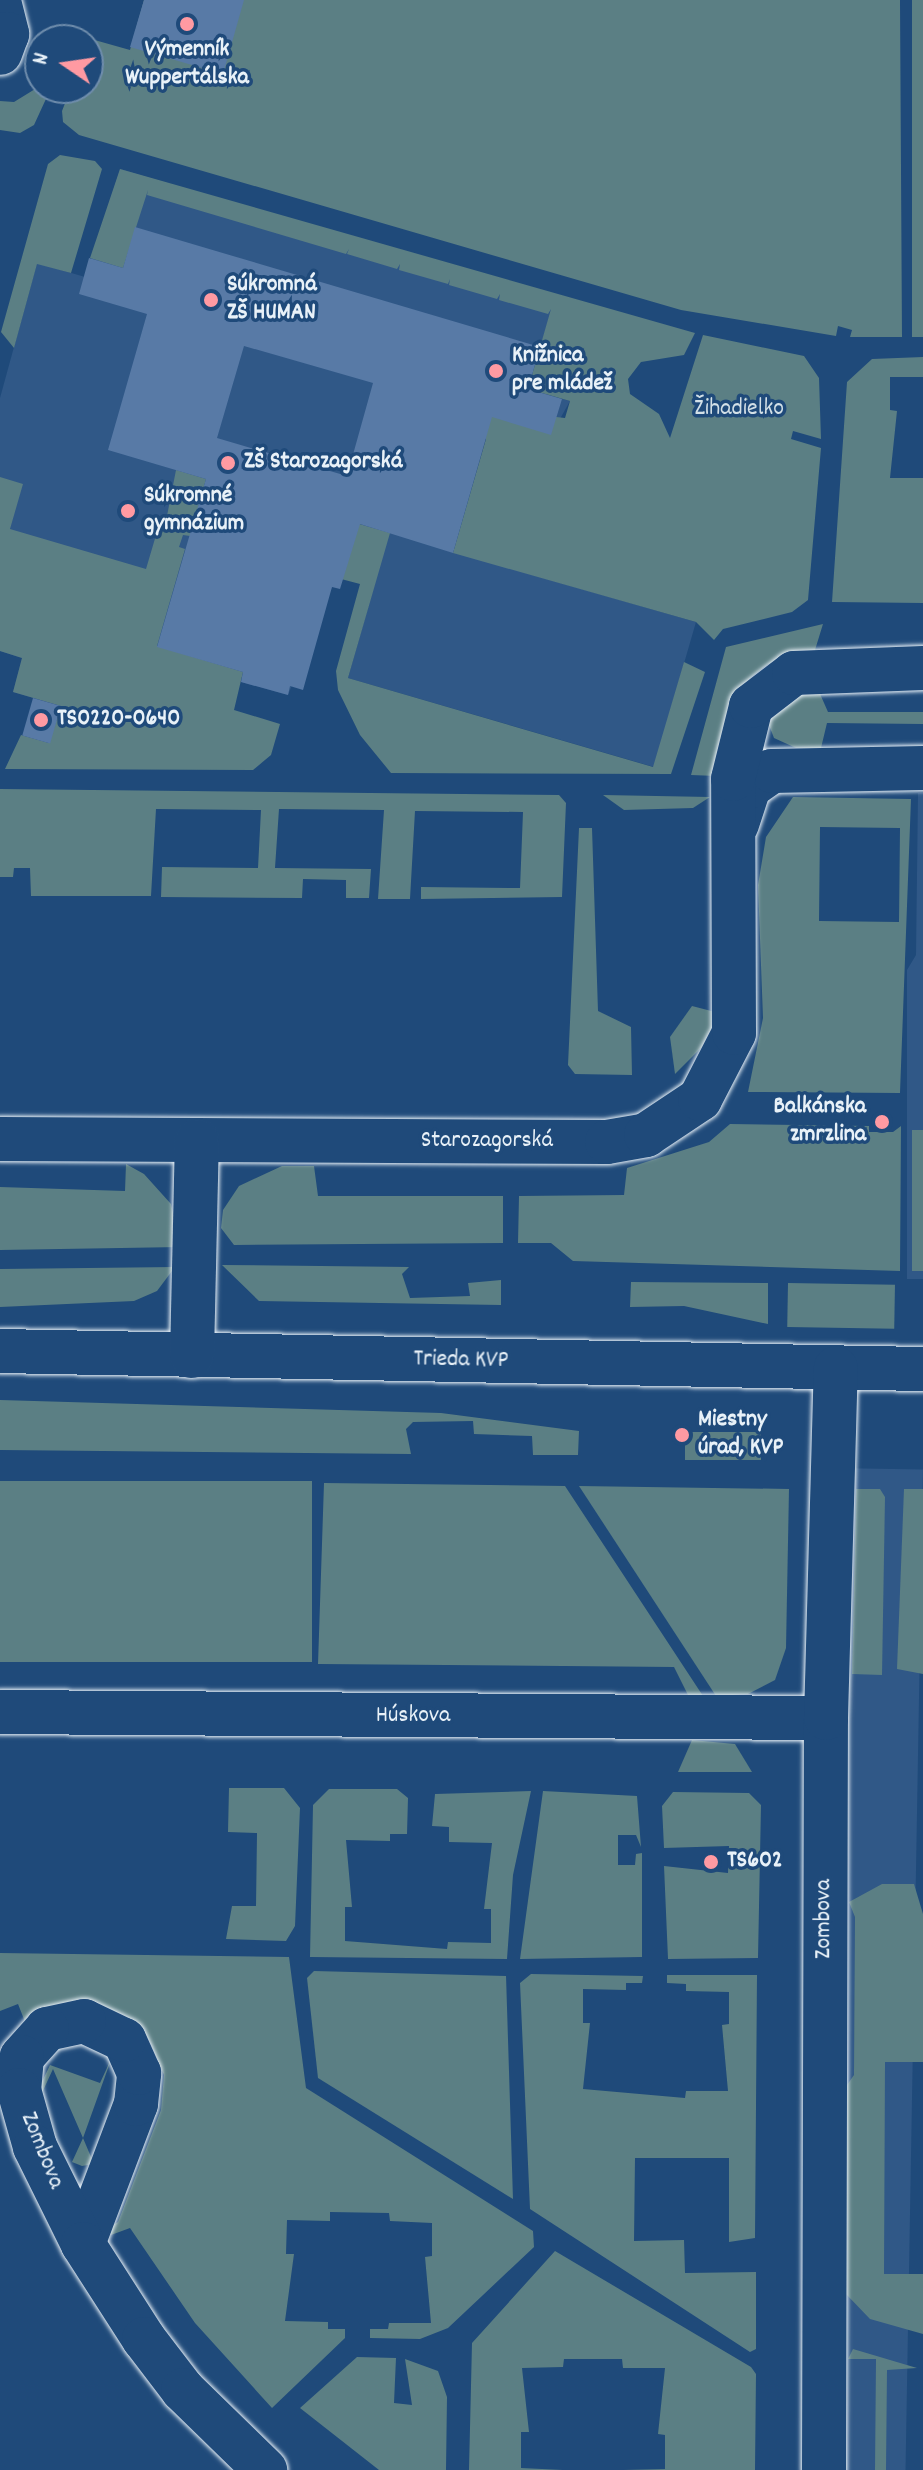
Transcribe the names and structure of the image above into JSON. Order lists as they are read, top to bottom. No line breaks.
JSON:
{"streets":{"street":["Starozagorská","Trieda KVP","Húskova","Zombova"]},"crossings":[["Trieda KVP","Zombova"],["Húskova","Zombova"]],"parks":["Žihadielko"],"places":["Výmenník Wuppertálska","Súkromná ZŠ HUMAN","Knižnica pre mládež","ZŠ Starozagorská","Súkromné gymnázium","TS0220-0640","Balkánska zmrzlina","Miestny úrad, KVP","TS602"],"north":"left"}
